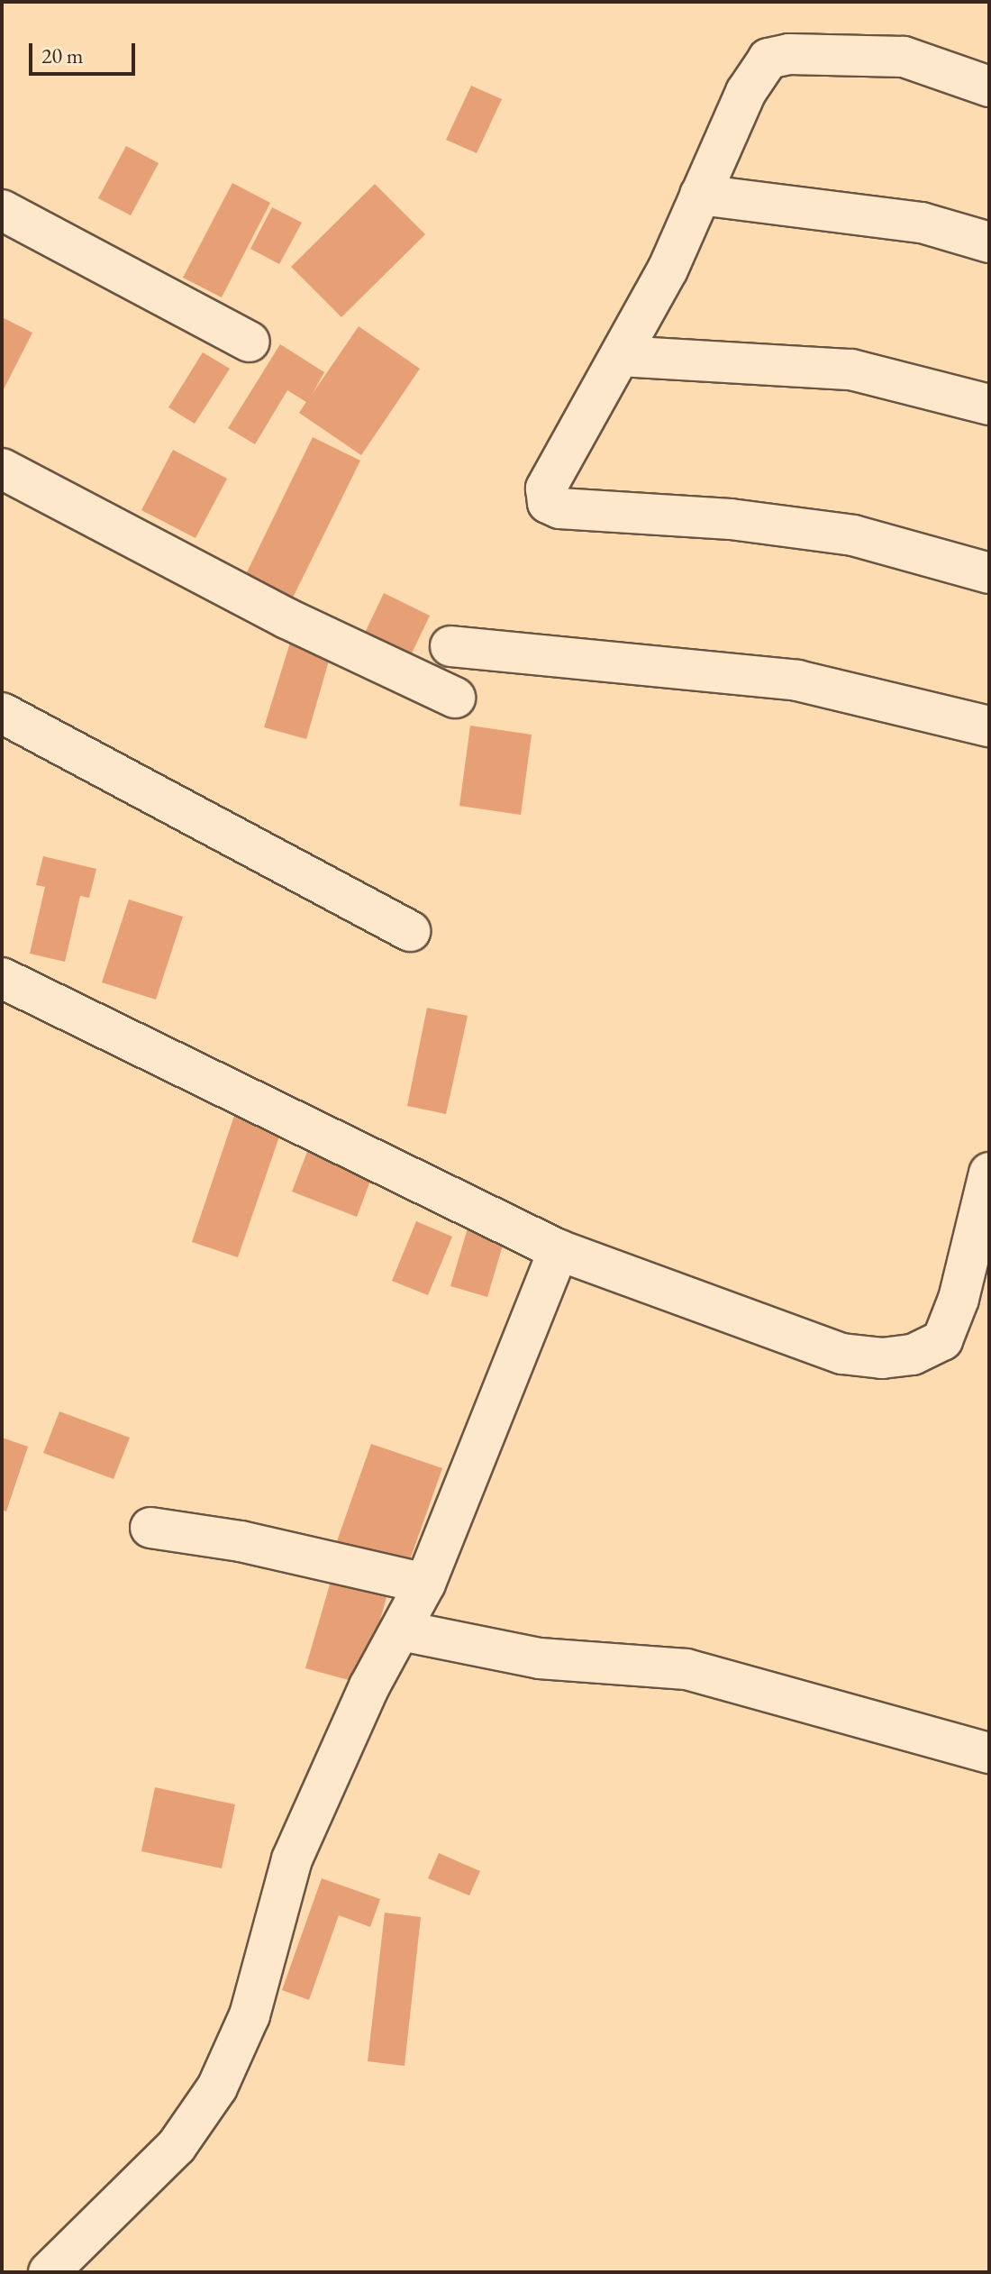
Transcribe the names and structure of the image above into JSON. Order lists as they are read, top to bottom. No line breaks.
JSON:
{"scale_bar":"20 m"}
